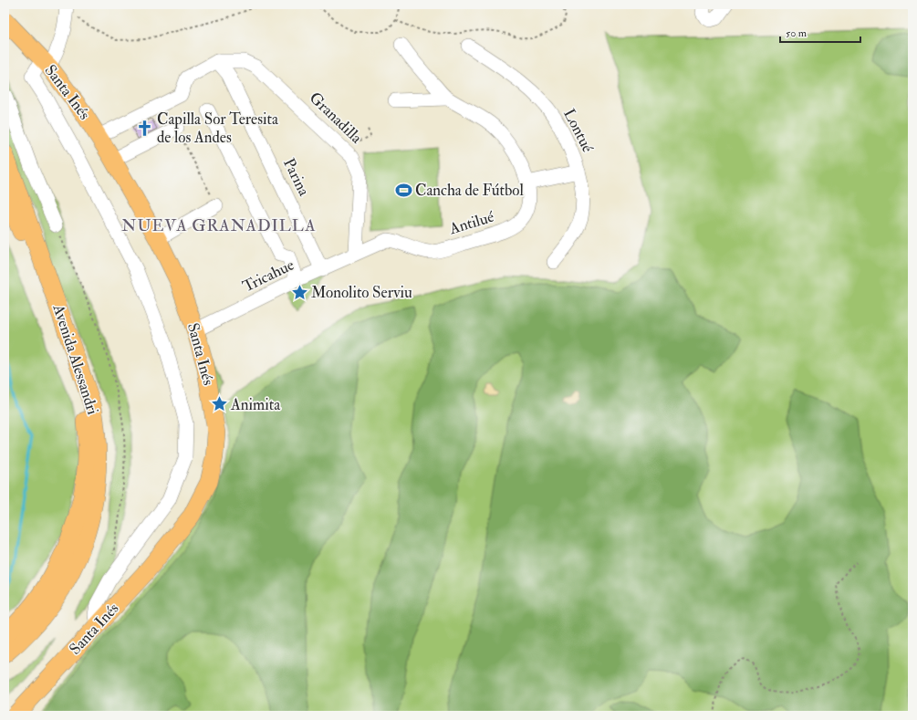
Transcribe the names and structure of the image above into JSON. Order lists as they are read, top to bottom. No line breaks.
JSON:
{"streets":{"main road":["Santa Inés","Avenida Alessandri"],"street":["Granadilla","Lontué","Parina","Antilué","Tricahue"]},"crossings":[["Santa Inés","Tricahue"],["Granadilla","Parina"],["Granadilla","Antilué"],["Granadilla","Tricahue"],["Parina","Tricahue"],["Antilué","Tricahue"]],"districts":["NUEVA GRANADILLA"],"places":{"church":["Capilla Sor Teresita de los Andes"],"sports":["Cancha de Fútbol"],"place":["Monolito Serviu","Animita"]},"scale_bar":"50 m"}
